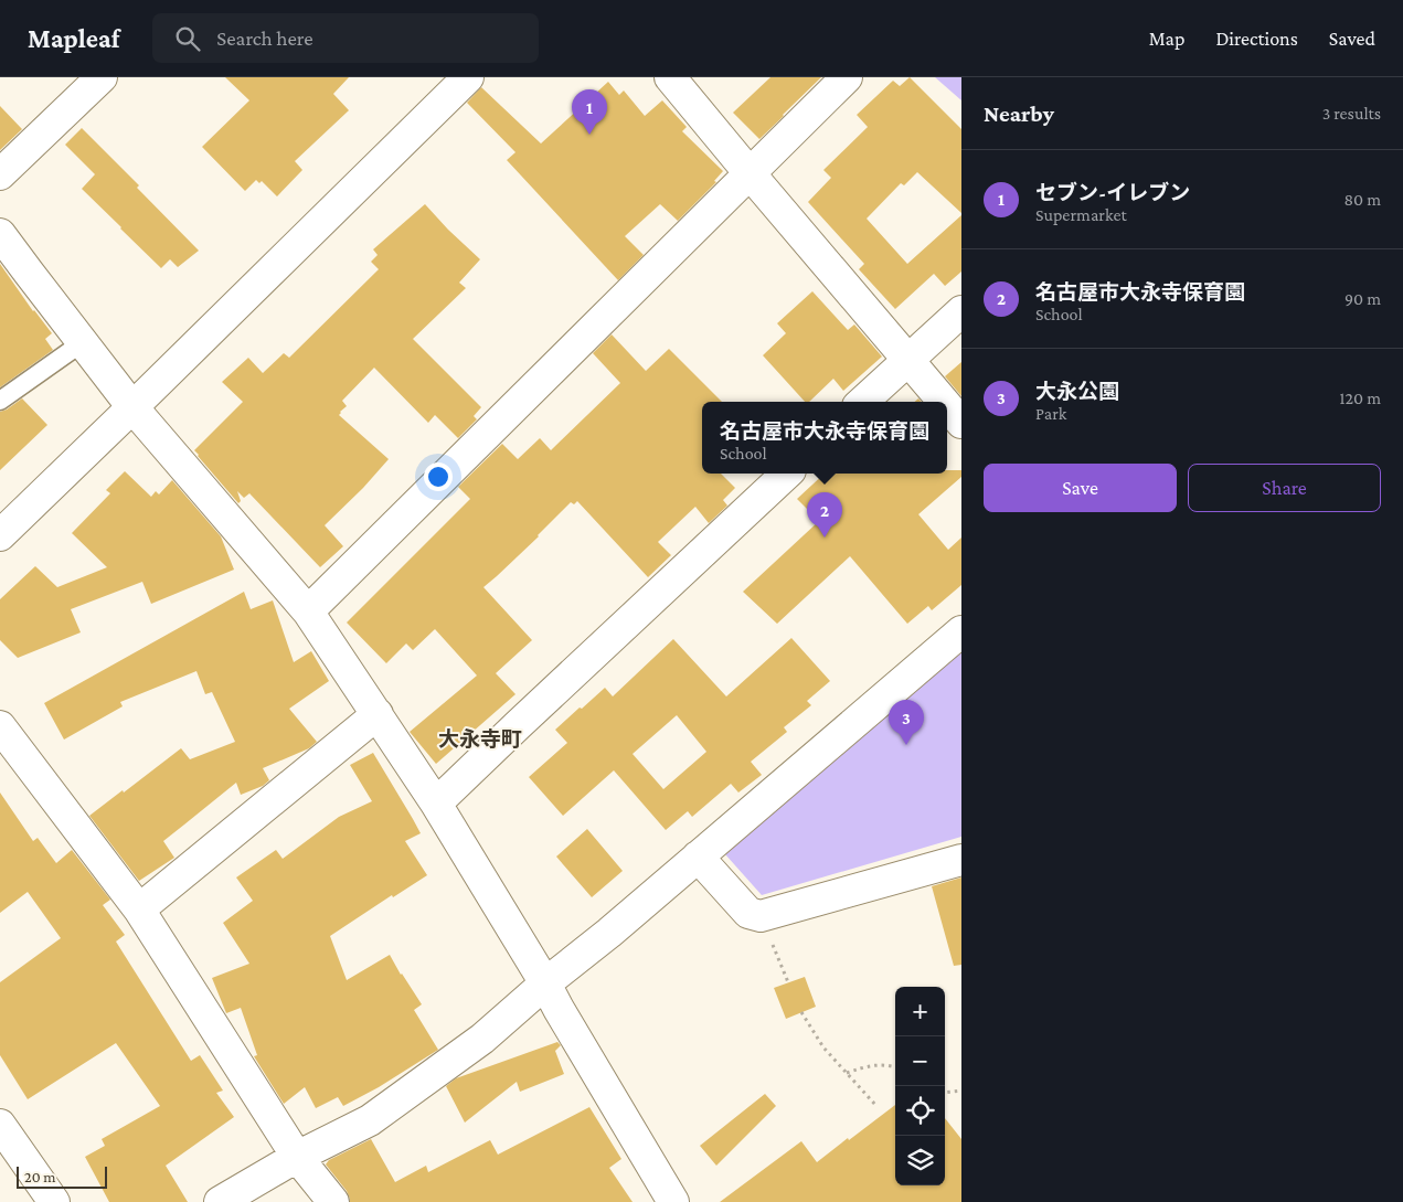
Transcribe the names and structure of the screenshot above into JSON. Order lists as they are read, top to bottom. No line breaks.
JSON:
{"districts":["大永寺町"],"scale_bar":"20 m","page":{"header":"Mapleaf","search":"Search here","nav":["Map","Directions","Saved"],"heading":["Nearby","3 results"],"pins":["1","2","3"],"list":[{"mark":"1","name":"セブン-イレブン","note":"Supermarket","value":"80 m"},{"mark":"2","name":"名古屋市大永寺保育園","note":"School","value":"90 m"},{"mark":"3","name":"大永公園","note":"Park","value":"120 m"}],"popup":["名古屋市大永寺保育園","School"],"buttons":["Save","Share"],"map_buttons":["+","−"],"scale":"20 m"}}
